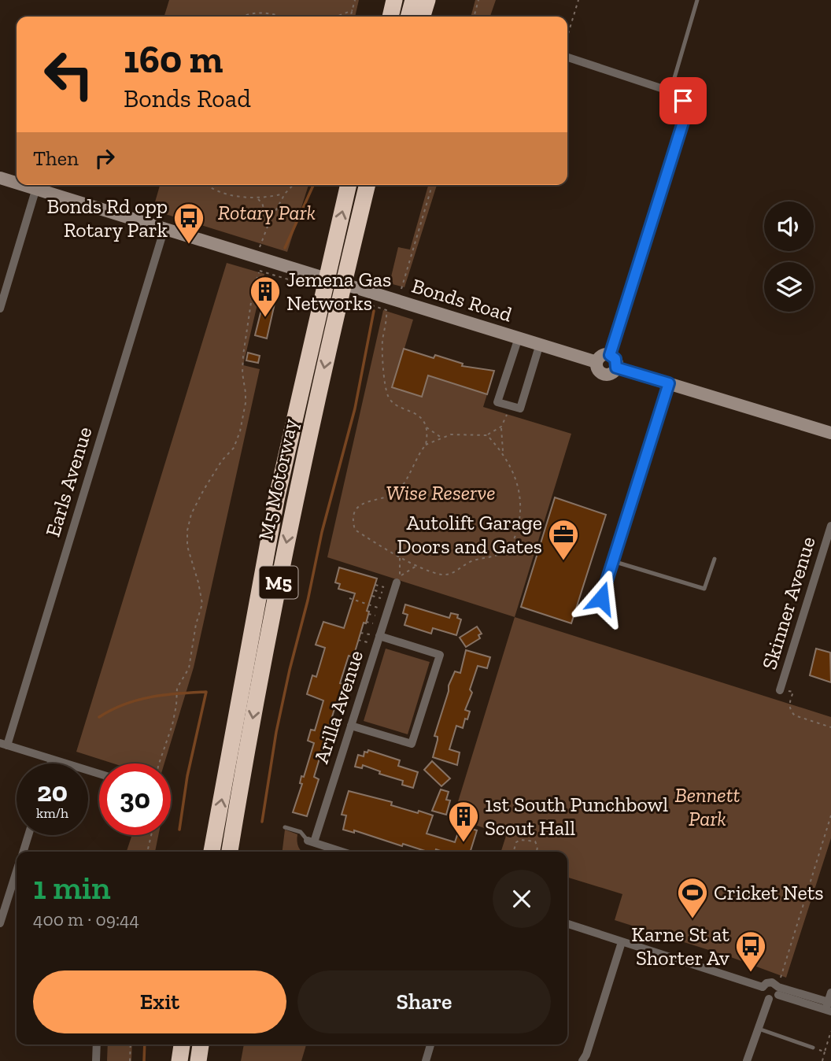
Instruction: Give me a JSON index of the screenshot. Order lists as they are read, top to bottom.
{
  "streets": {
    "highway": ["M5 Motorway", "M5"],
    "main road": ["Bonds Road"],
    "street": ["Earls Avenue", "Skinner Avenue", "Arilla Avenue"]
  },
  "crossings": [
    ["Bonds Road", "Earls Avenue"],
    ["M5 Motorway", "M5"]
  ],
  "parks": ["Rotary Park", "Wise Reserve", "Bennett Park"],
  "places": {
    "bus stop": ["Bonds Rd opp Rotary Park", "Karne St at Shorter Av"],
    "building": ["Jemena Gas Networks", "1st South Punchbowl Scout Hall"],
    "office": ["Autolift Garage Doors and Gates"],
    "sports": ["Cricket Nets"]
  },
  "page": {
    "turn": ["160 m", "Bonds Road"],
    "then": "Then",
    "speed": "20 km/h",
    "limit": "30",
    "heading": ["1 min", "400 m · 09:44"],
    "buttons": ["Exit", "Share"]
  }
}
